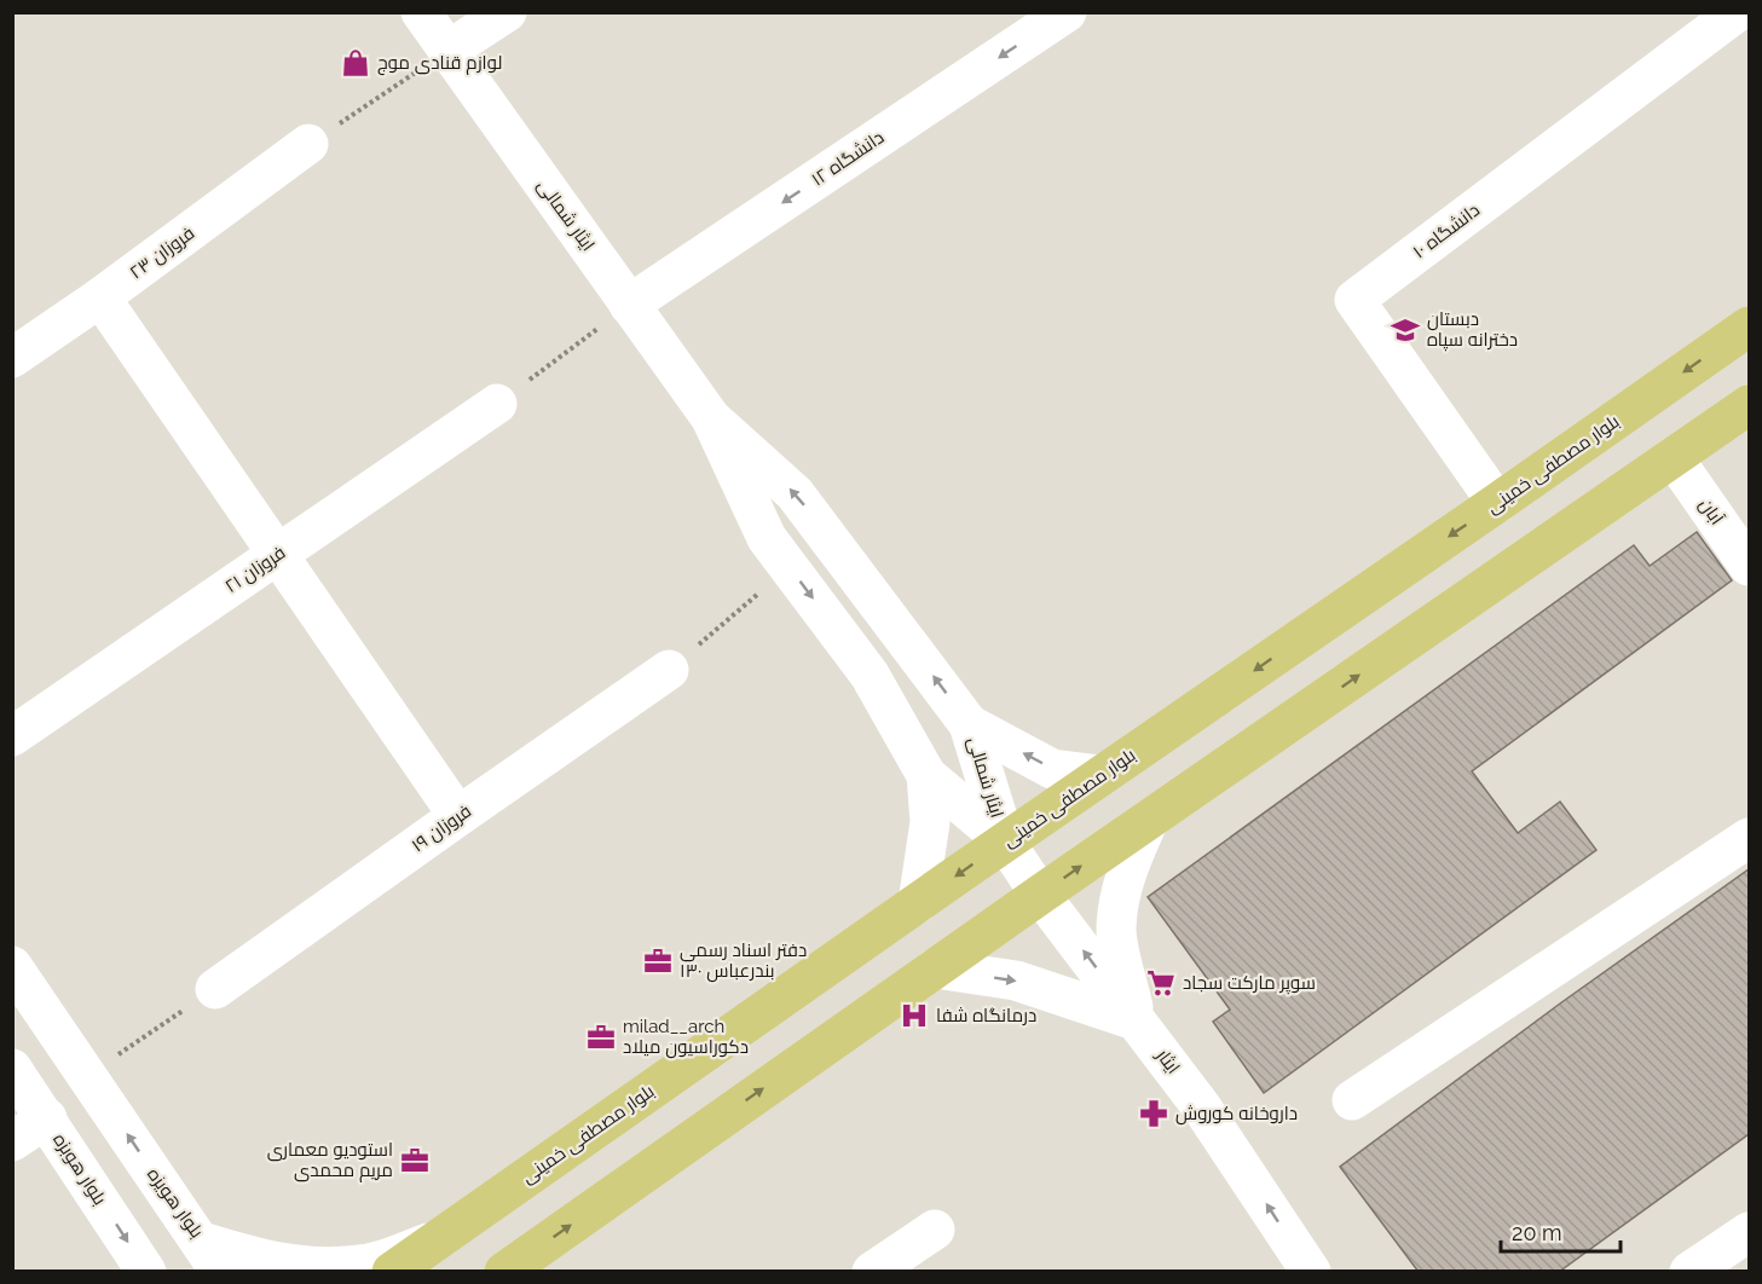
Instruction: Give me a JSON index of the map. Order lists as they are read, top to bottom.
{
  "streets": {
    "main road": ["بلوار مصطفی خمینی"],
    "street": [
      "دانشگاه ۱۲",
      "ایثار شمالی",
      "دانشگاه ۱۰",
      "فروزان ۲۳",
      "آبان",
      "فروزان ۲۱",
      "فروزان ۱۹",
      "ایثار",
      "بلوار هوبزه",
      "بلوار هویزه"
    ]
  },
  "crossings": [
    ["دانشگاه ۱۲", "ایثار شمالی"],
    ["ایثار شمالی", "بلوار مصطفی خمینی"],
    ["ایثار شمالی", "ایثار"],
    ["دانشگاه ۱۰", "بلوار مصطفی خمینی"],
    ["بلوار مصطفی خمینی", "ایثار"],
    ["بلوار مصطفی خمینی", "بلوار هویزه"]
  ],
  "one_way": [
    "دانشگاه ۱۲",
    "ایثار",
    "بلوار هوبزه",
    "بلوار هویزه"
  ],
  "places": {
    "shop": ["لوازم قنادی موج"],
    "school or university": ["دبستان دخترانه سپاه"],
    "office": ["دفتر اسناد رسمی ۱۳۰ بندرعباس", "milad__arch دکوراسیون میلاد", "استودیو معماری مریم محمدی"],
    "supermarket": ["سوپر مارکت سجاد"],
    "hospital": ["درمانگاه شفا"],
    "pharmacy": ["داروخانه کوروش"]
  },
  "scale_bar": "20 m"
}
